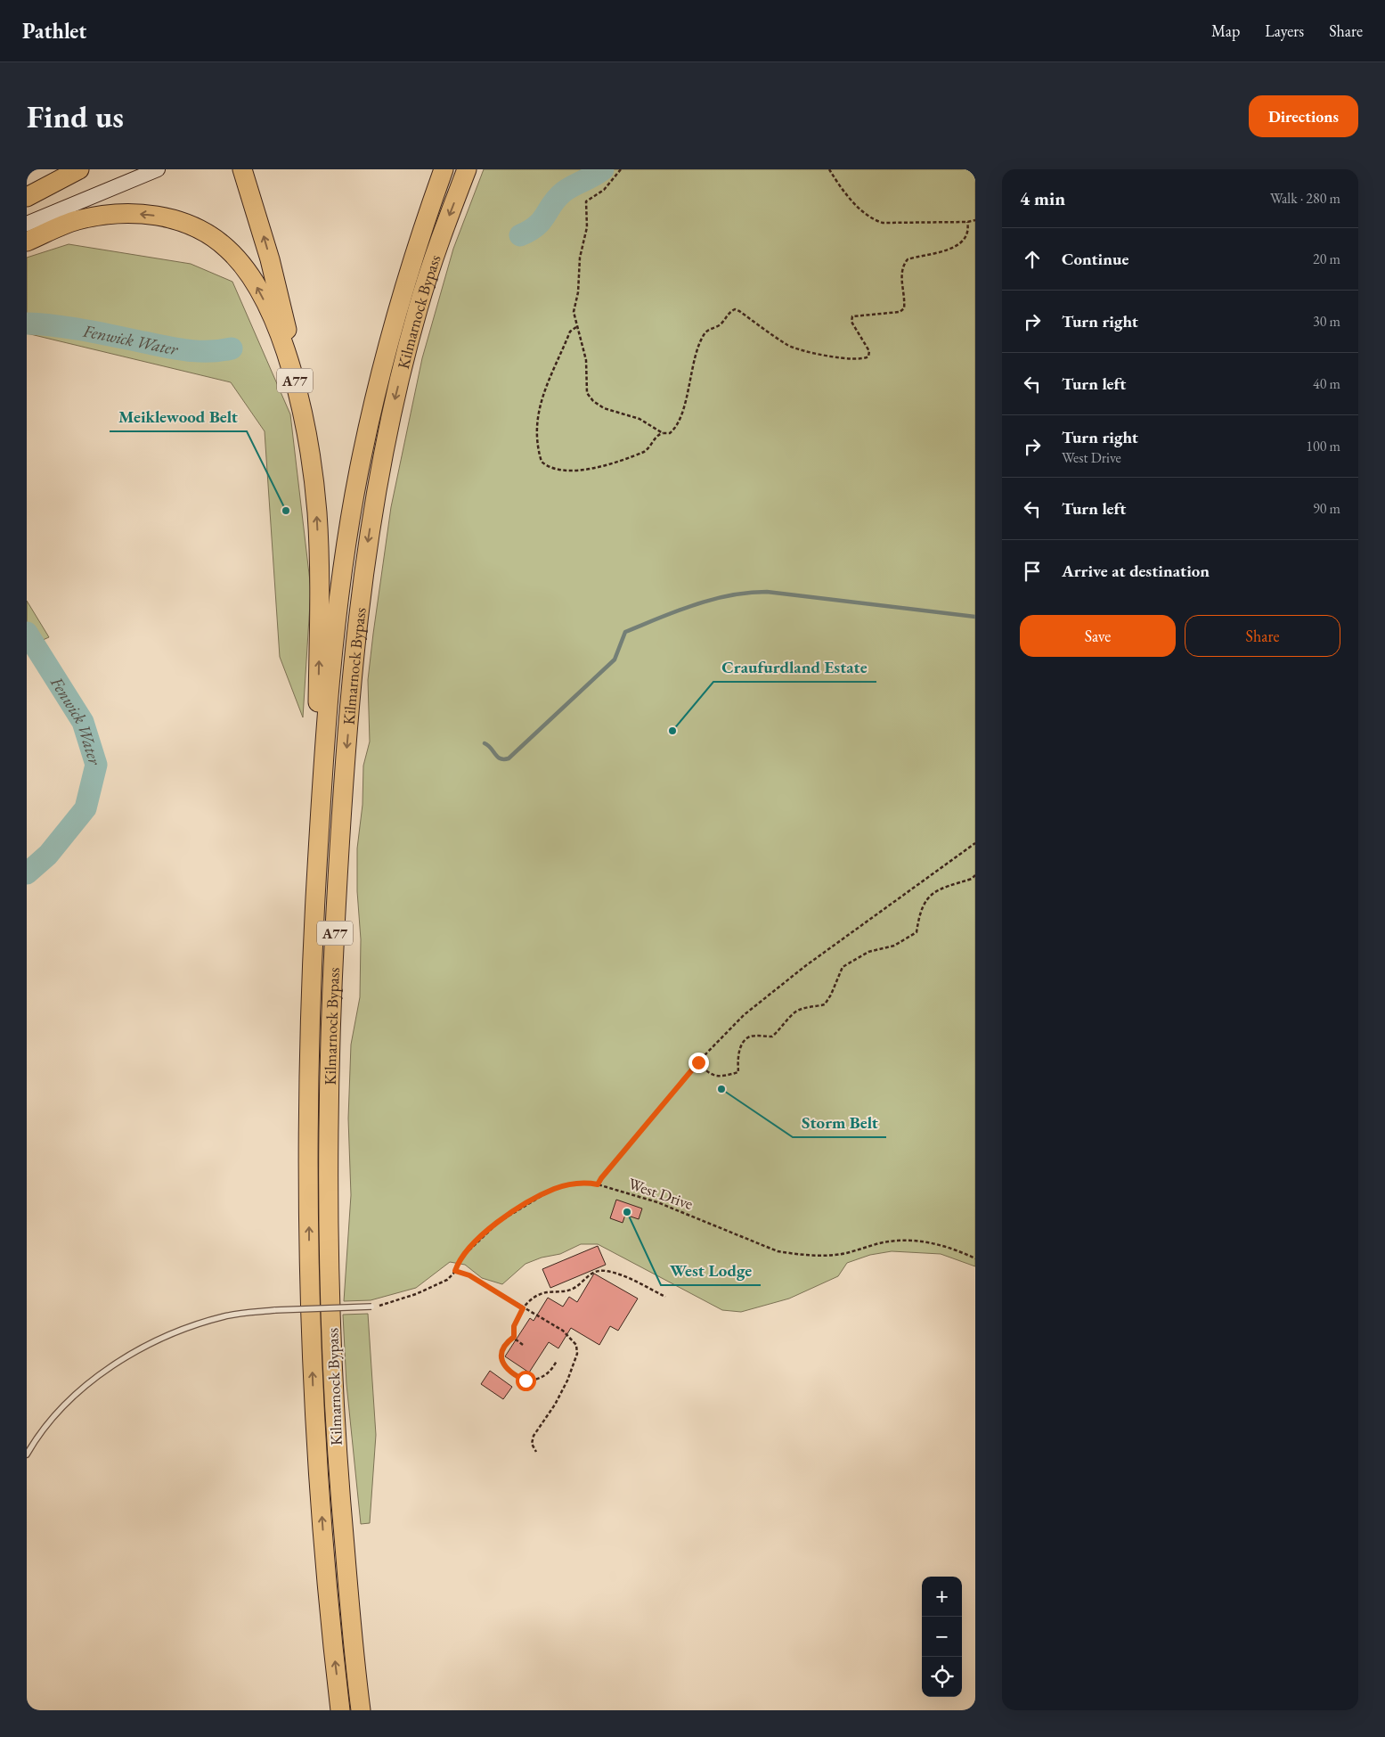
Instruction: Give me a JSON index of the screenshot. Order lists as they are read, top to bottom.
{
  "streets": {
    "highway": ["Kilmarnock Bypass", "A77"],
    "path": ["West Drive"]
  },
  "crossings": [
    ["Kilmarnock Bypass", "A77"]
  ],
  "water": ["Fenwick Water"],
  "places": [
    "Meiklewood Belt",
    "Craufurdland Estate",
    "Storm Belt",
    "West Lodge"
  ],
  "page": {
    "header": "Pathlet",
    "nav": ["Map", "Layers", "Share"],
    "buttons": [
      "Directions",
      ["Save", "Share"]
    ],
    "title": "Find us",
    "heading": ["4 min", "Walk · 280 m"],
    "list": [
      ["Continue", "20 m"],
      ["Turn right", "30 m"],
      ["Turn left", "40 m"],
      ["Turn right", "West Drive", "100 m"],
      ["Turn left", "90 m"],
      "Arrive at destination"
    ],
    "map_buttons": ["+", "−"]
  }
}
